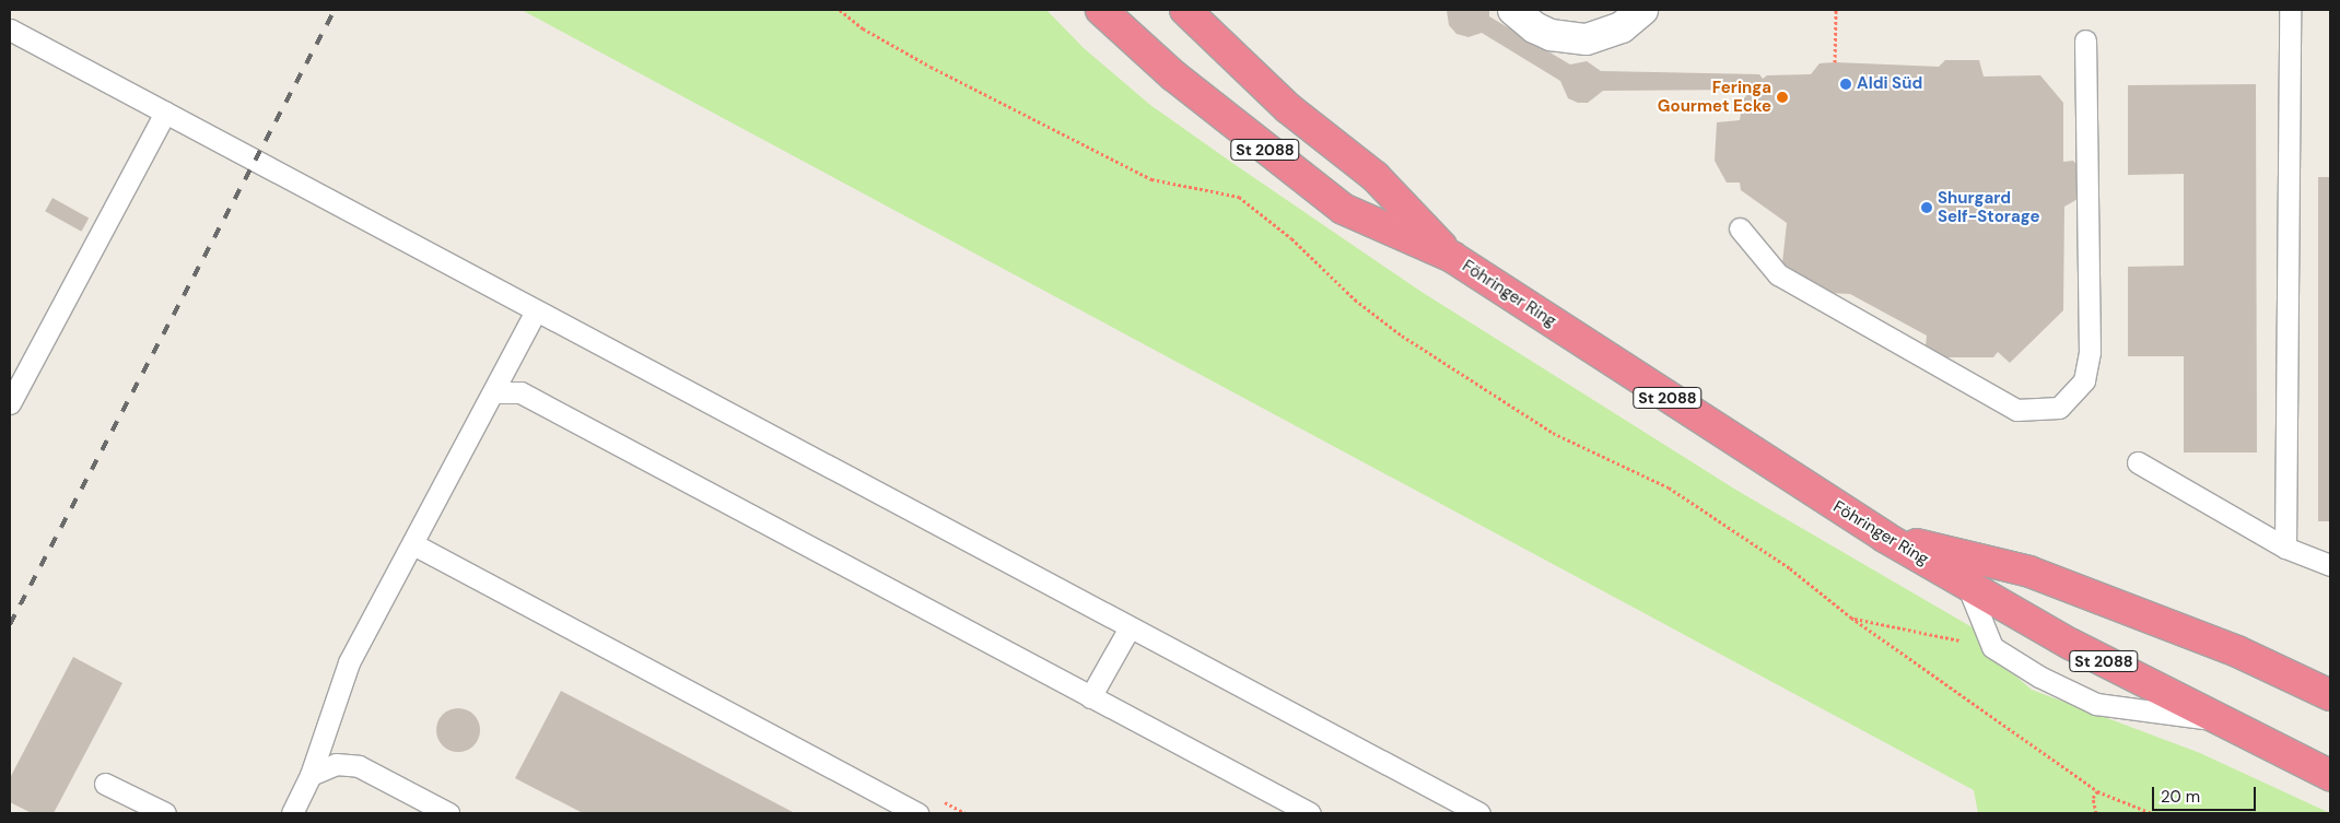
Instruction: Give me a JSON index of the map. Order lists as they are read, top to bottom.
{
  "streets": {
    "highway": ["St 2088", "Föhringer Ring"]
  },
  "places": ["Aldi Süd", "Feringa Gourmet Ecke", "Shurgard Self-Storage"],
  "scale_bar": "20 m"
}
